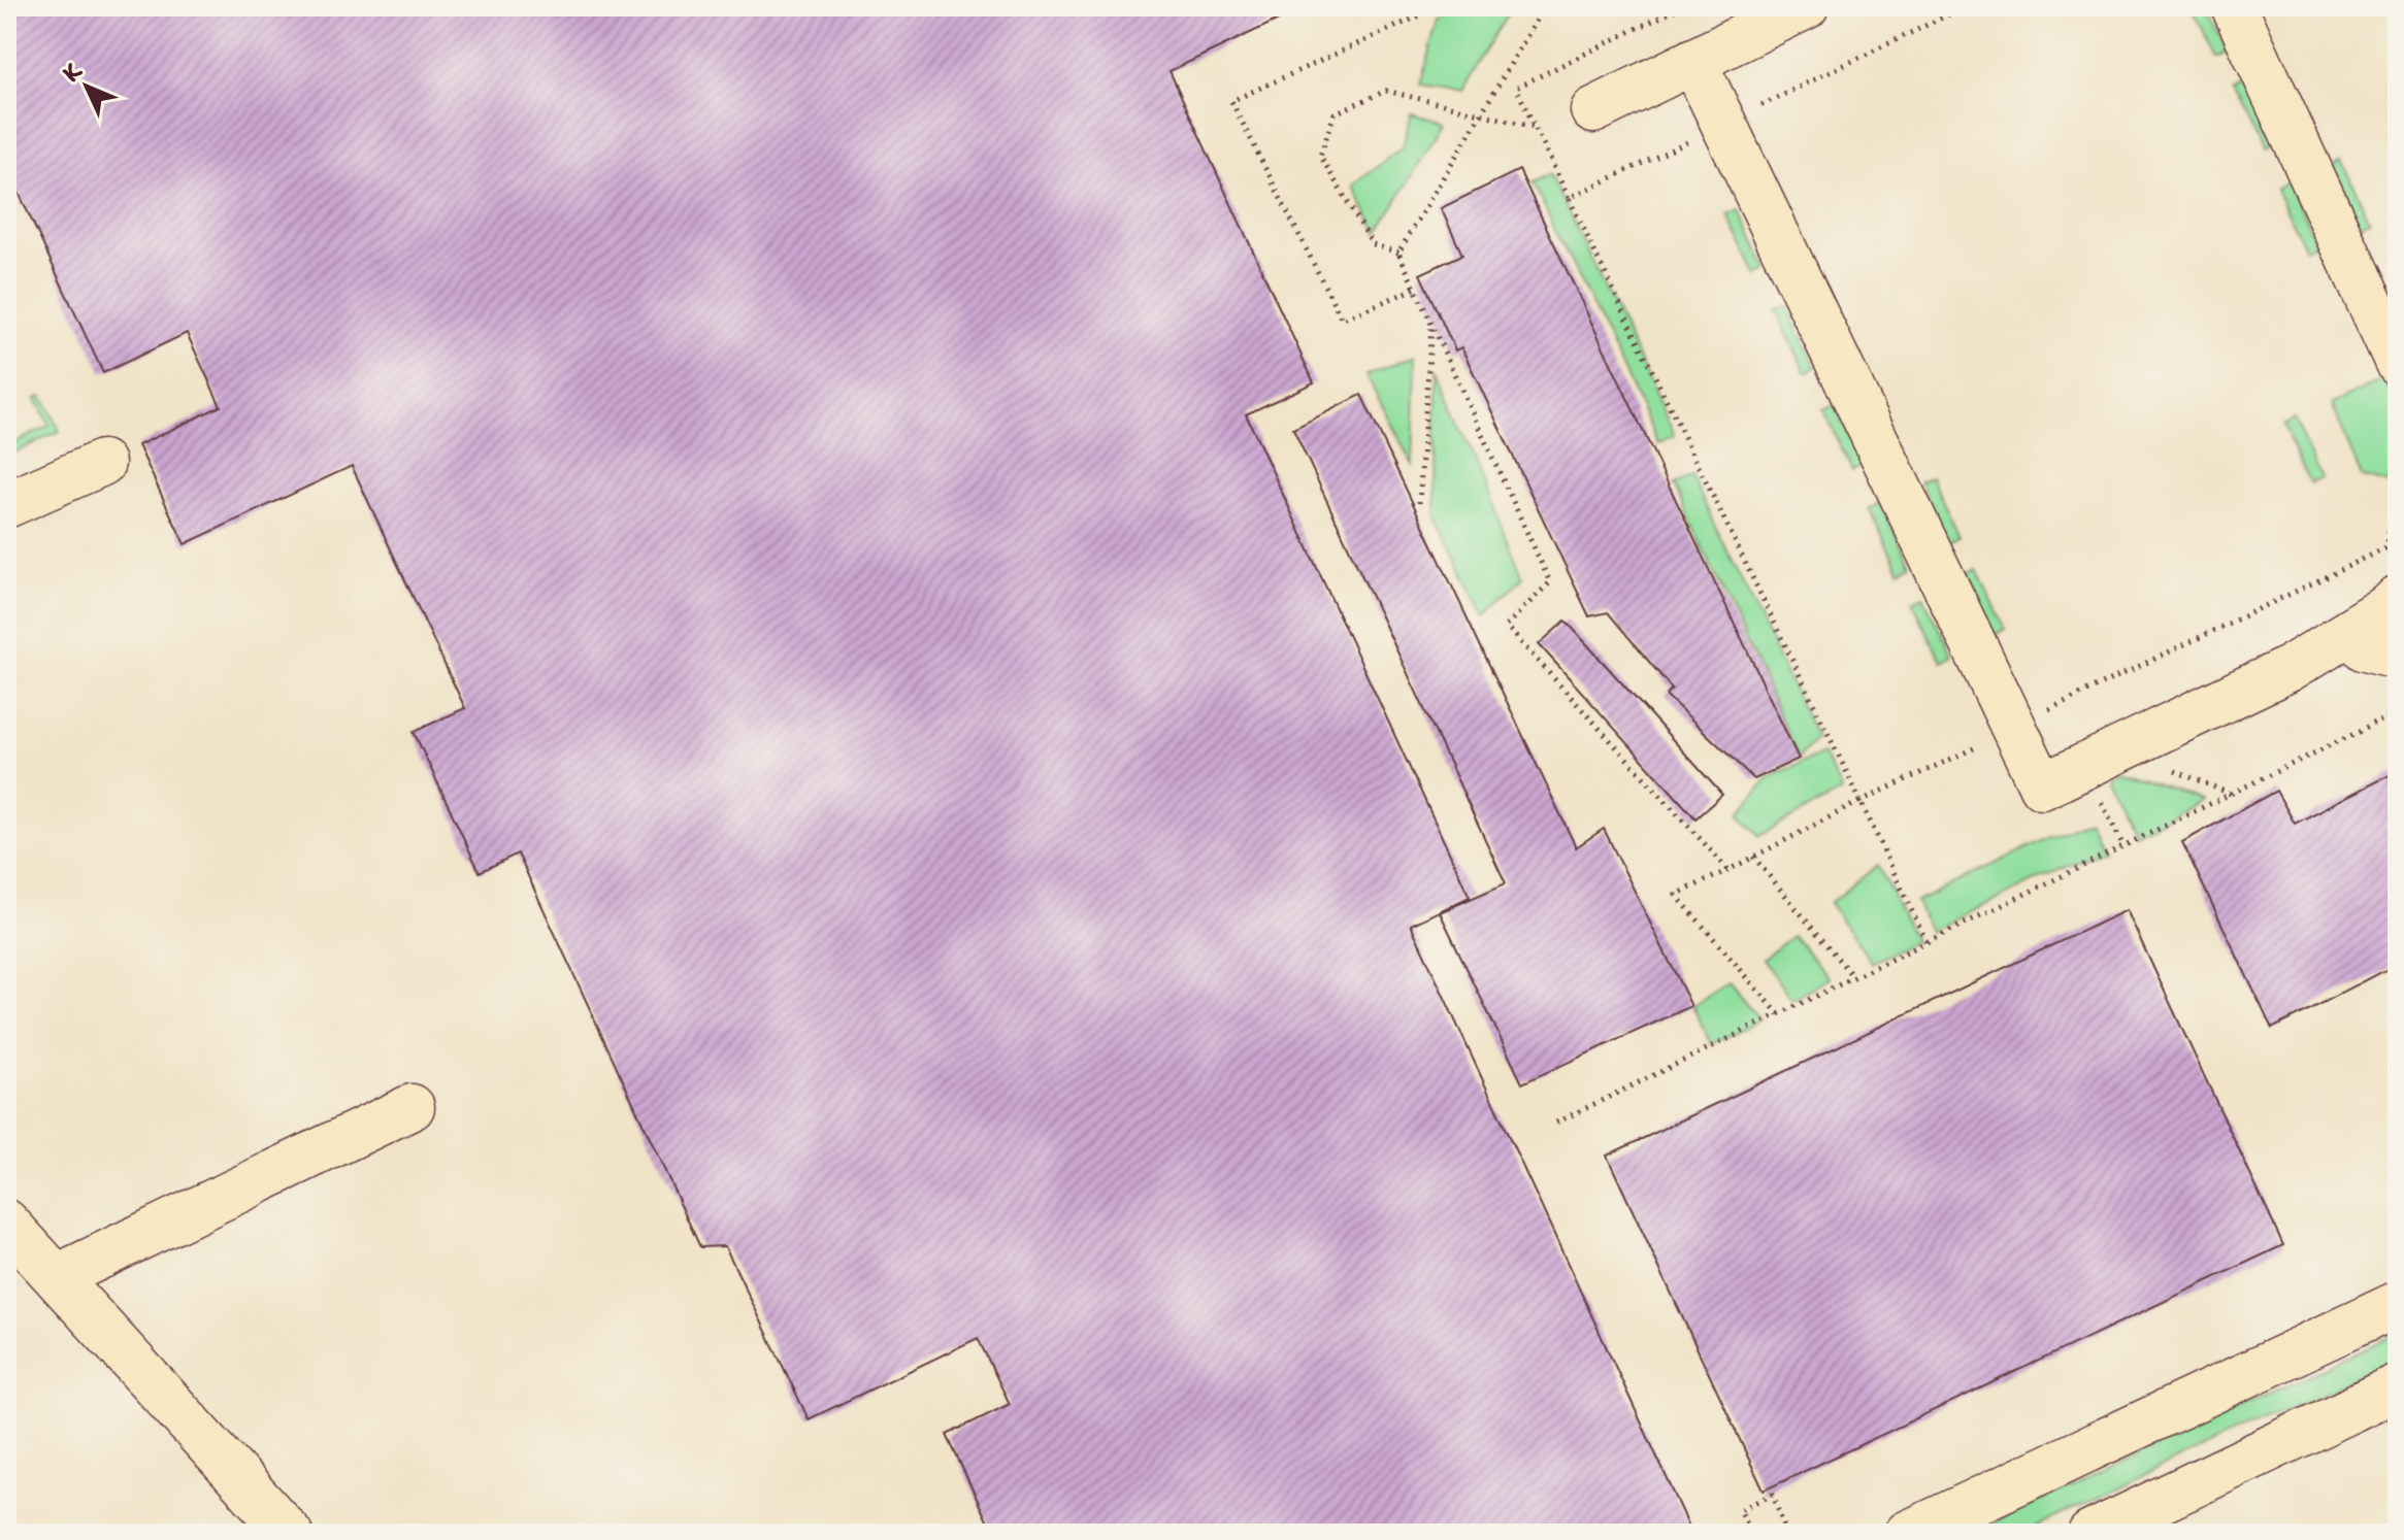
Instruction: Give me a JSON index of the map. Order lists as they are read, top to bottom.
{
  "north": "top left"
}
